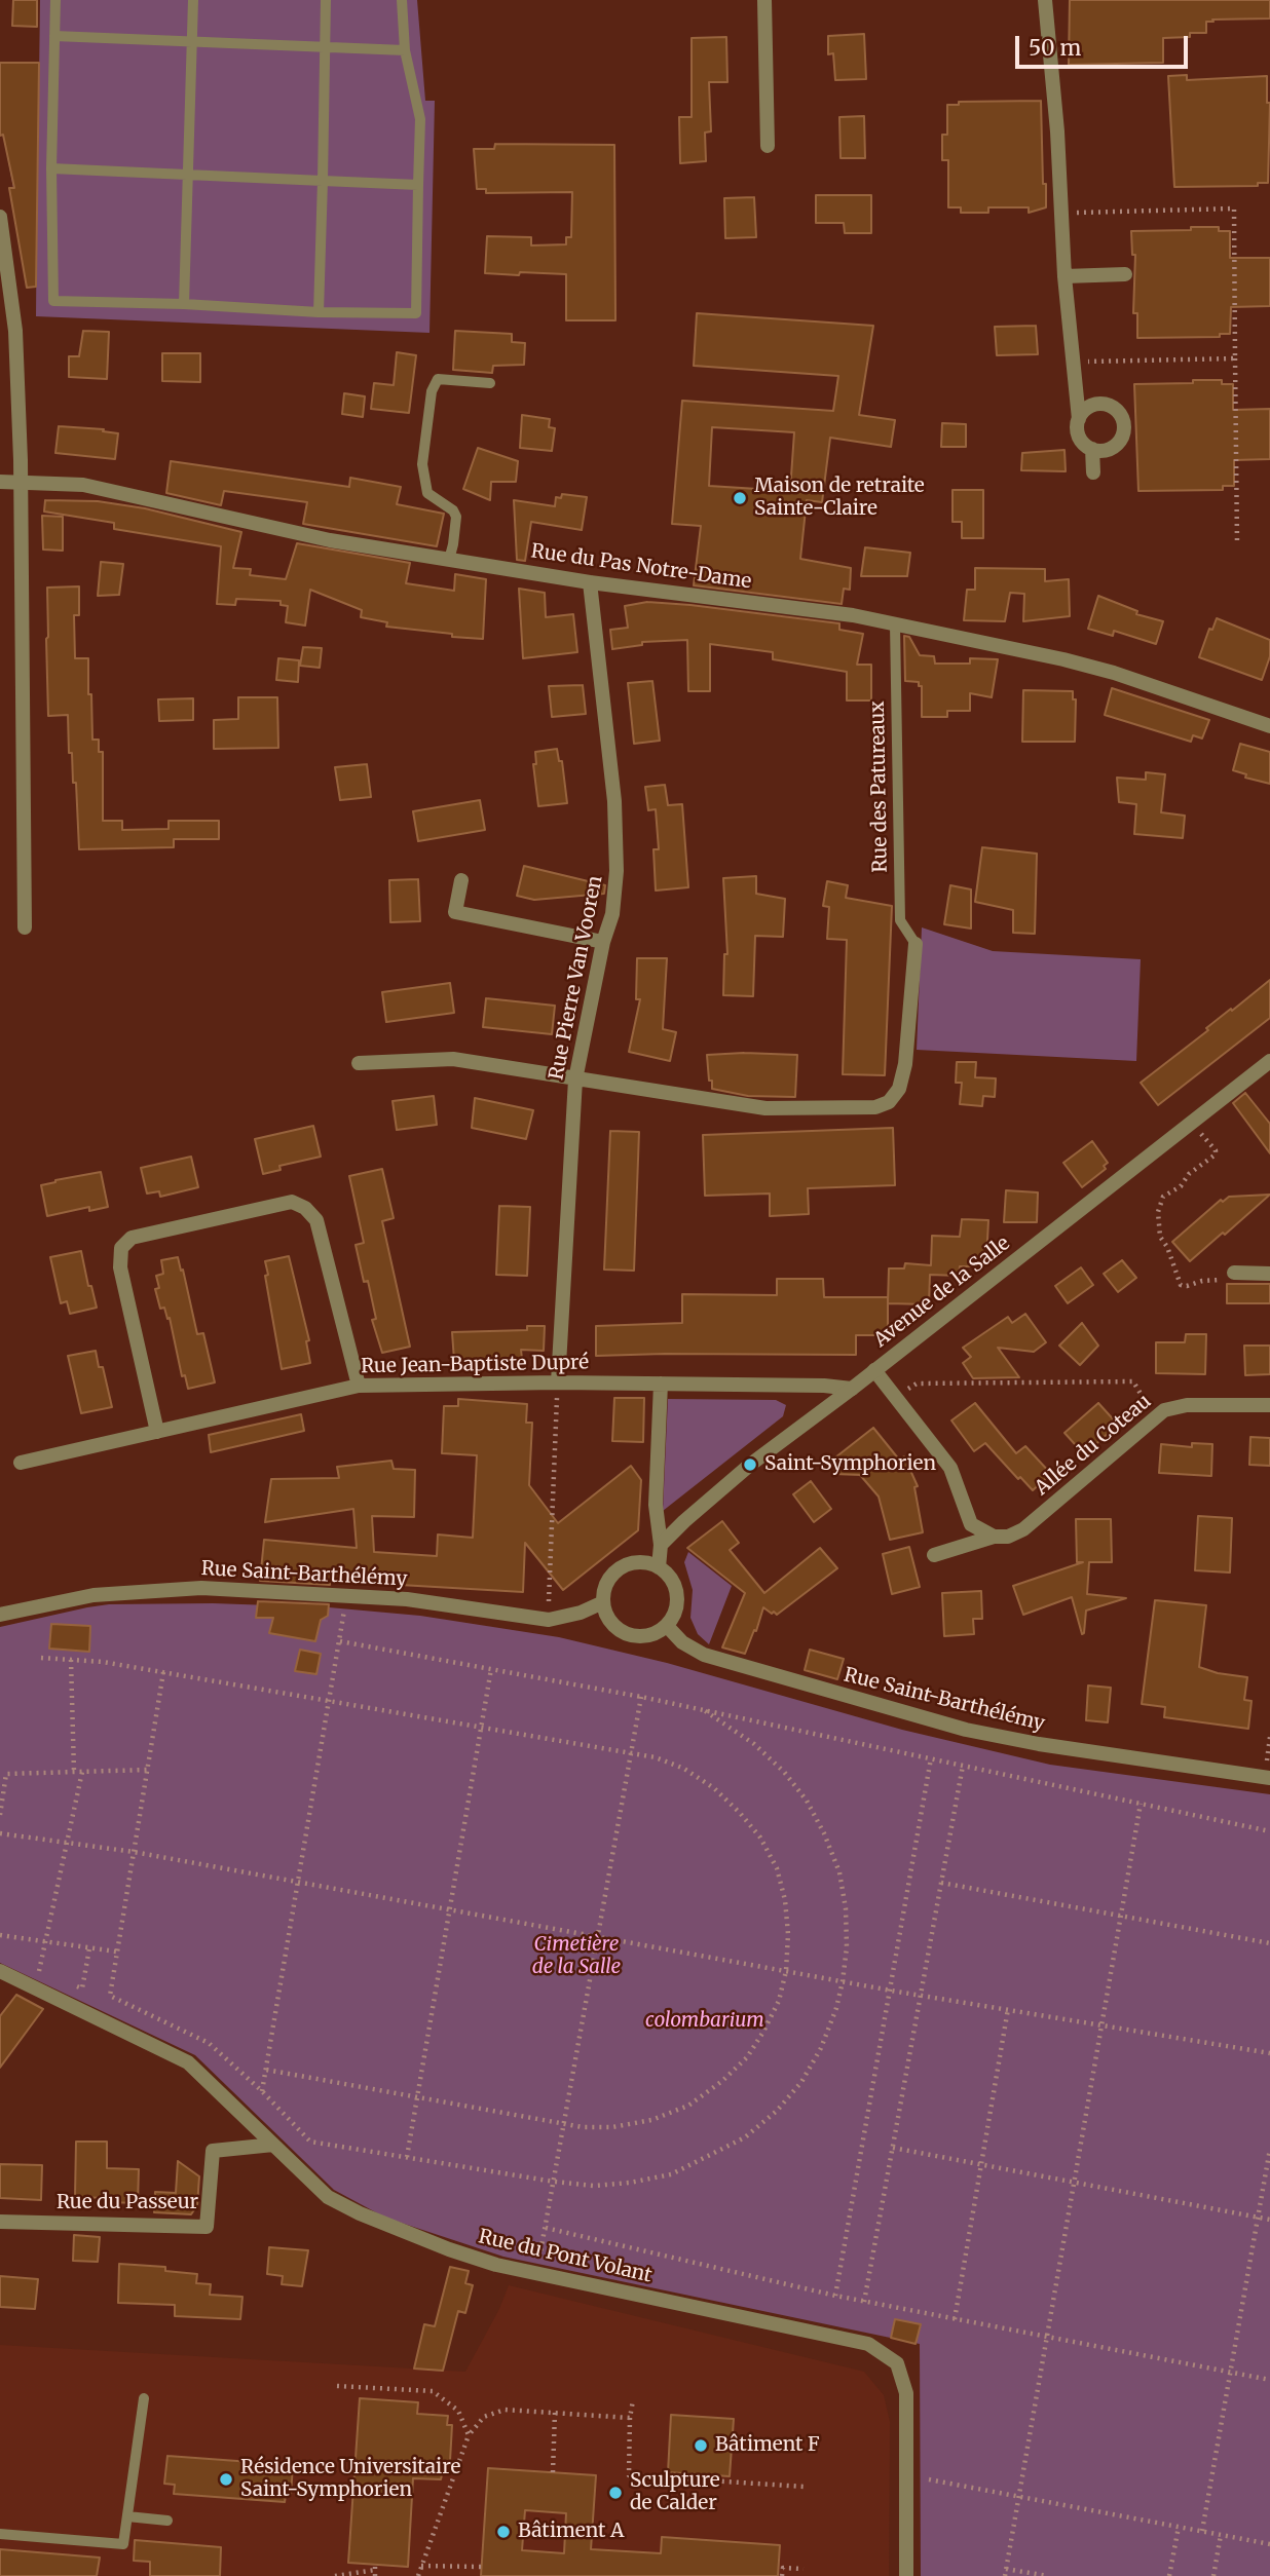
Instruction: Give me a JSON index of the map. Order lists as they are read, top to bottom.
{
  "streets": {
    "street": [
      "Rue du Pas Notre-Dame",
      "Rue Pierre Van Vooren",
      "Avenue de la Salle",
      "Rue Jean-Baptiste Dupré",
      "Allée du Coteau",
      "Rue Saint-Barthélémy",
      "Rue du Passeur",
      "Rue du Pont Volant"
    ],
    "lane": ["Rue des Patureaux"]
  },
  "crossings": [
    ["Rue du Pas Notre-Dame", "Rue des Patureaux"],
    ["Rue du Pas Notre-Dame", "Rue Pierre Van Vooren"],
    ["Rue Pierre Van Vooren", "Rue Jean-Baptiste Dupré"],
    ["Avenue de la Salle", "Rue Jean-Baptiste Dupré"],
    ["Rue du Passeur", "Rue du Pont Volant"]
  ],
  "parks": ["Cimetière de la Salle", "colombarium"],
  "places": [
    "Maison de retraite Sainte-Claire",
    "Saint-Symphorien",
    "Bâtiment F",
    "Résidence Universitaire Saint-Symphorien",
    "Sculpture de Calder",
    "Bâtiment A"
  ],
  "scale_bar": "50 m"
}
